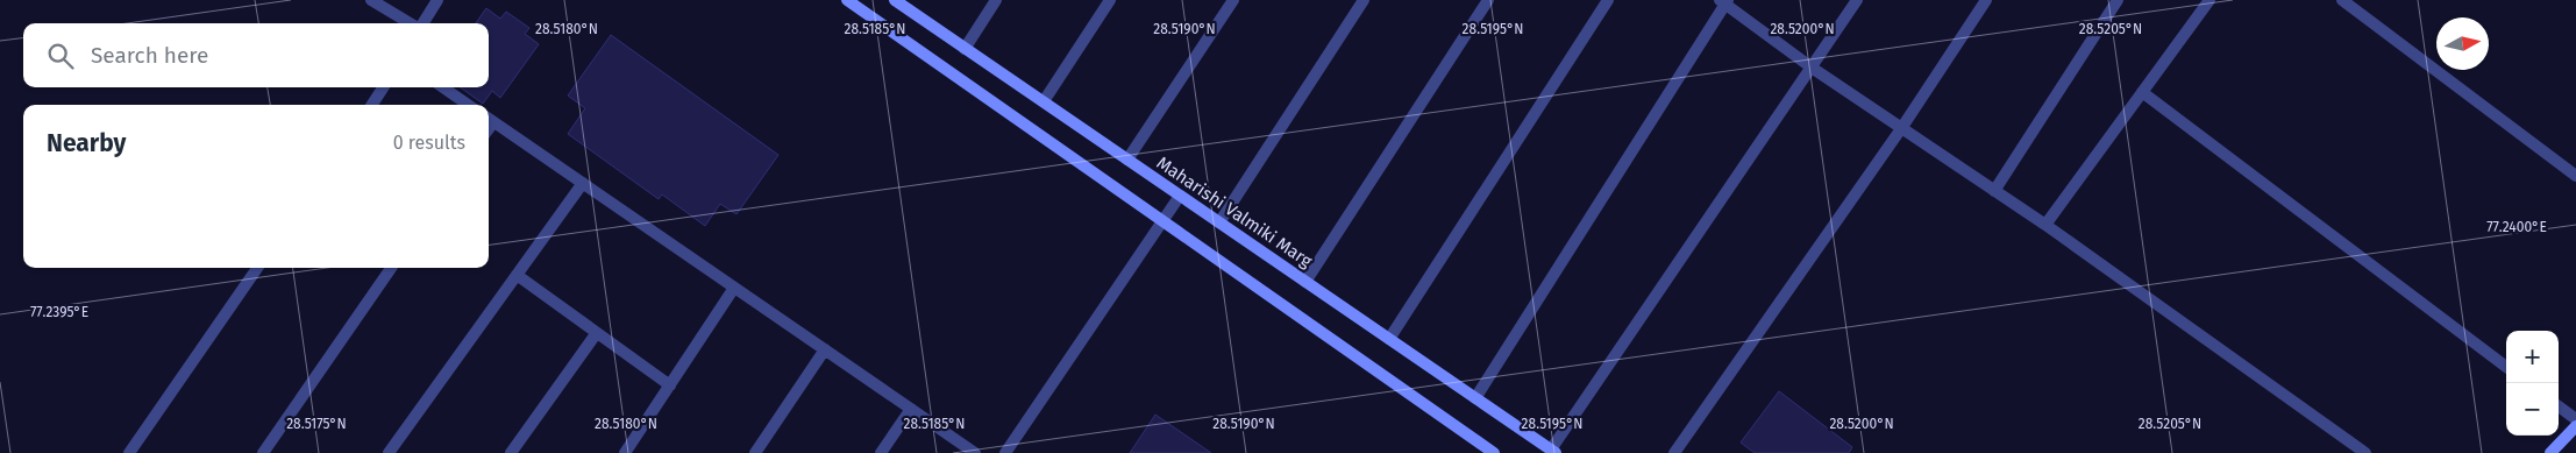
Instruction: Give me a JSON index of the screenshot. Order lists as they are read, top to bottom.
{
  "streets": {
    "street": ["Maharishi Valmiki Marg"]
  },
  "north": "right",
  "page": {
    "search": "Search here",
    "heading": ["Nearby", "0 results"],
    "map_buttons": ["+", "−"]
  },
  "coordinates": [
    "28.5180°N",
    "28.5185°N",
    "28.5190°N",
    "28.5195°N",
    "28.5200°N",
    "28.5205°N",
    "77.2400°E",
    "77.2395°E",
    "28.5175°N"
  ]
}
